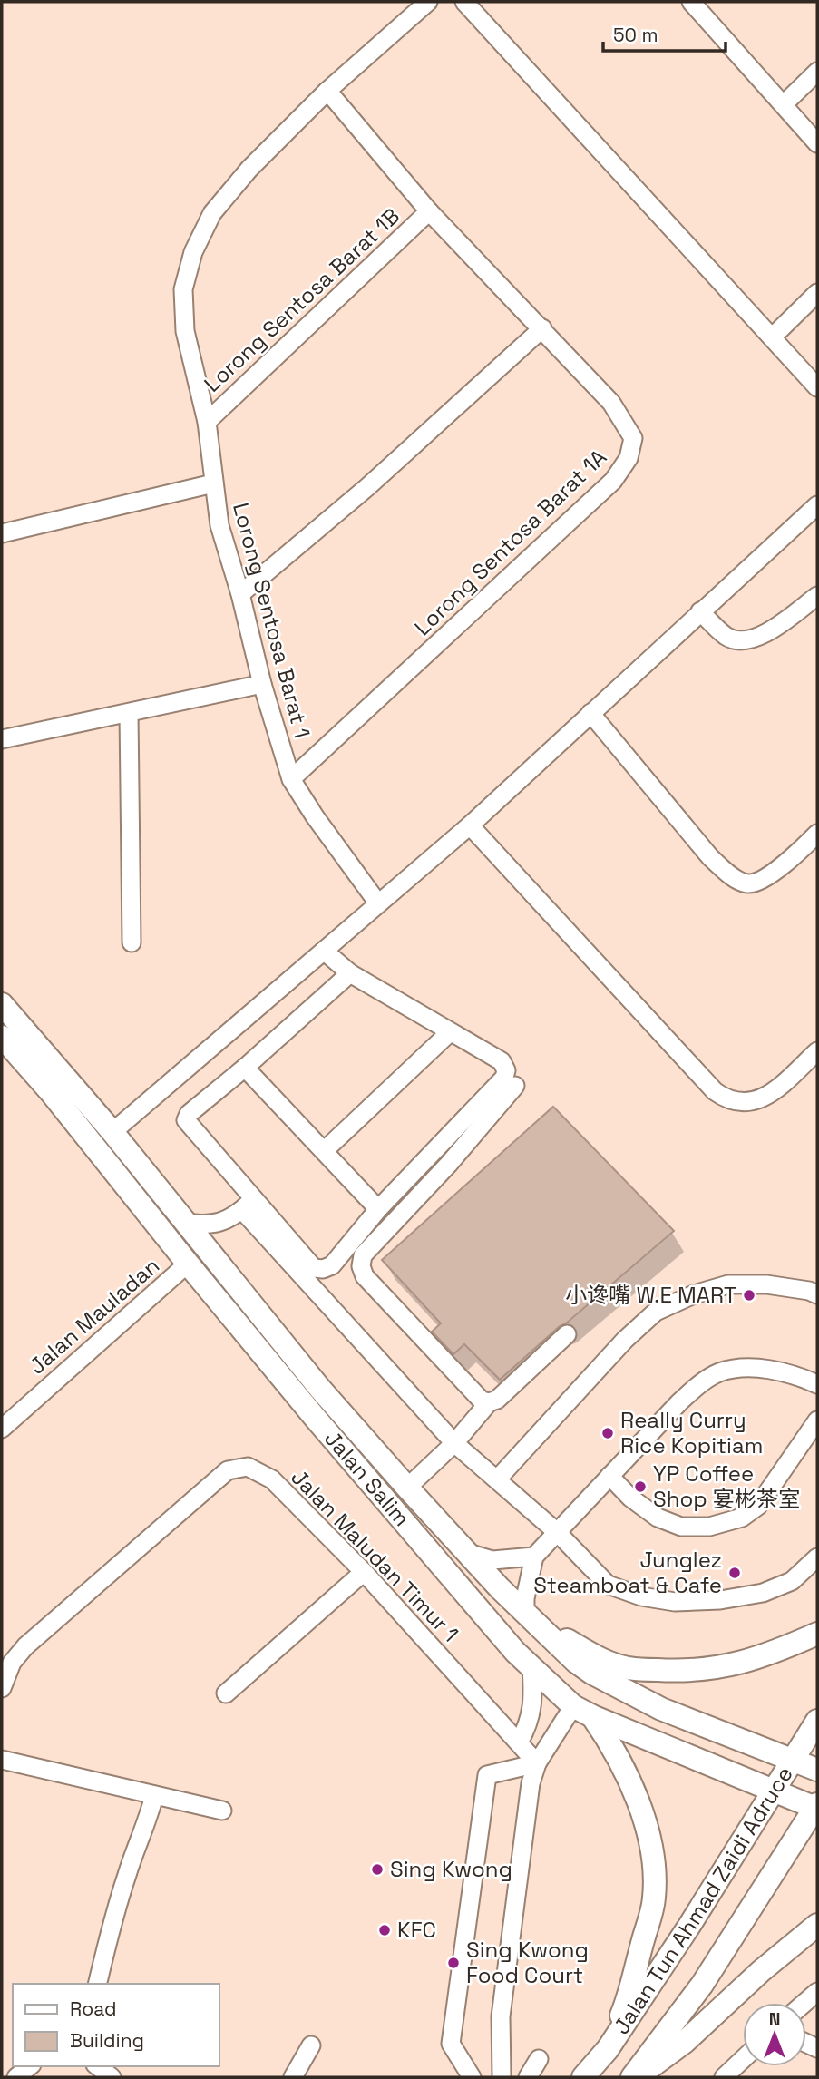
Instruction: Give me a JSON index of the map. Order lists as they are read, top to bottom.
{
  "streets": {
    "main road": ["Jalan Salim", "Jalan Tun Ahmad Zaidi Adruce"],
    "street": [
      "Lorong Sentosa Barat 1B",
      "Lorong Sentosa Barat 1A",
      "Lorong Sentosa Barat 1",
      "Jalan Mauladan",
      "Jalan Maludan Timur 1"
    ]
  },
  "crossings": [
    ["Lorong Sentosa Barat 1B", "Lorong Sentosa Barat 1A"],
    ["Lorong Sentosa Barat 1B", "Lorong Sentosa Barat 1"],
    ["Lorong Sentosa Barat 1A", "Lorong Sentosa Barat 1"],
    ["Jalan Mauladan", "Jalan Salim"],
    ["Jalan Salim", "Jalan Tun Ahmad Zaidi Adruce"]
  ],
  "places": [
    "小谗嘴 W.E MART",
    "Really Curry Rice Kopitiam",
    "YP Coffee Shop 宴彬茶室",
    "Junglez Steamboat & Cafe",
    "Sing Kwong",
    "KFC",
    "Sing Kwong Food Court"
  ],
  "legend": ["Road", "Building"],
  "scale_bar": "50 m",
  "north": "top"
}
